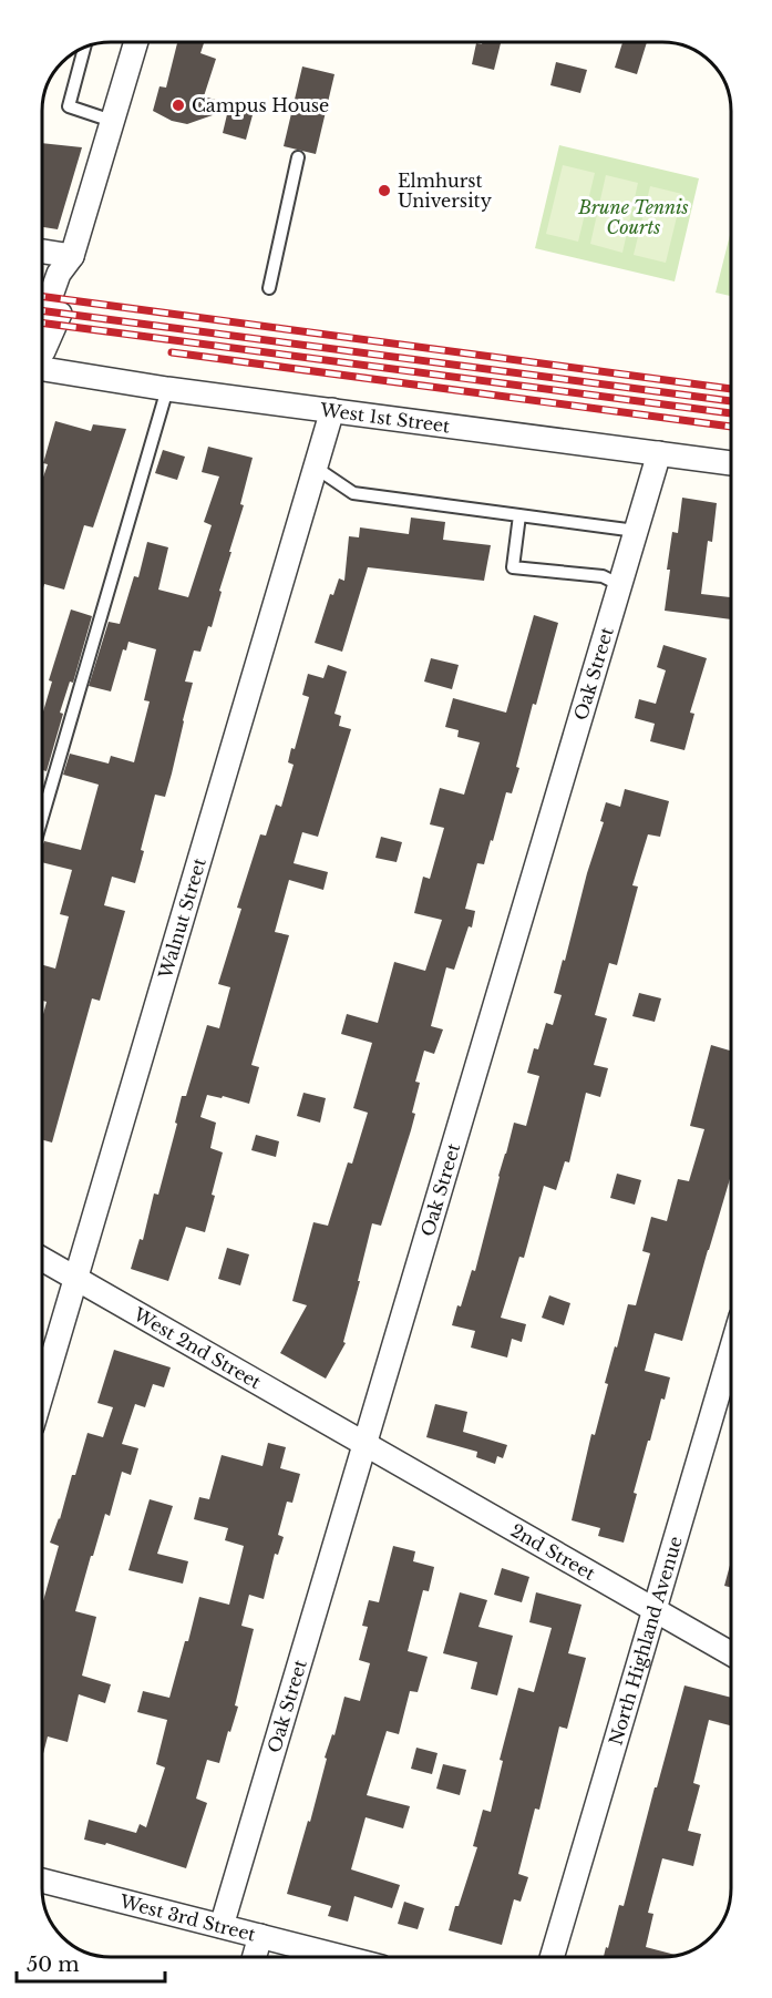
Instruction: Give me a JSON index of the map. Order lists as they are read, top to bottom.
{
  "streets": {
    "street": [
      "West 1st Street",
      "Oak Street",
      "Walnut Street",
      "West 2nd Street",
      "2nd Street",
      "North Highland Avenue",
      "West 3rd Street"
    ]
  },
  "crossings": [
    ["West 1st Street", "Oak Street"],
    ["West 1st Street", "Walnut Street"],
    ["Oak Street", "West 2nd Street"],
    ["Oak Street", "2nd Street"],
    ["Oak Street", "West 3rd Street"],
    ["Walnut Street", "West 2nd Street"],
    ["West 2nd Street", "2nd Street"],
    ["2nd Street", "North Highland Avenue"]
  ],
  "parks": ["Brune Tennis Courts"],
  "places": ["Campus House", "Elmhurst University"],
  "scale_bar": "50 m"
}
